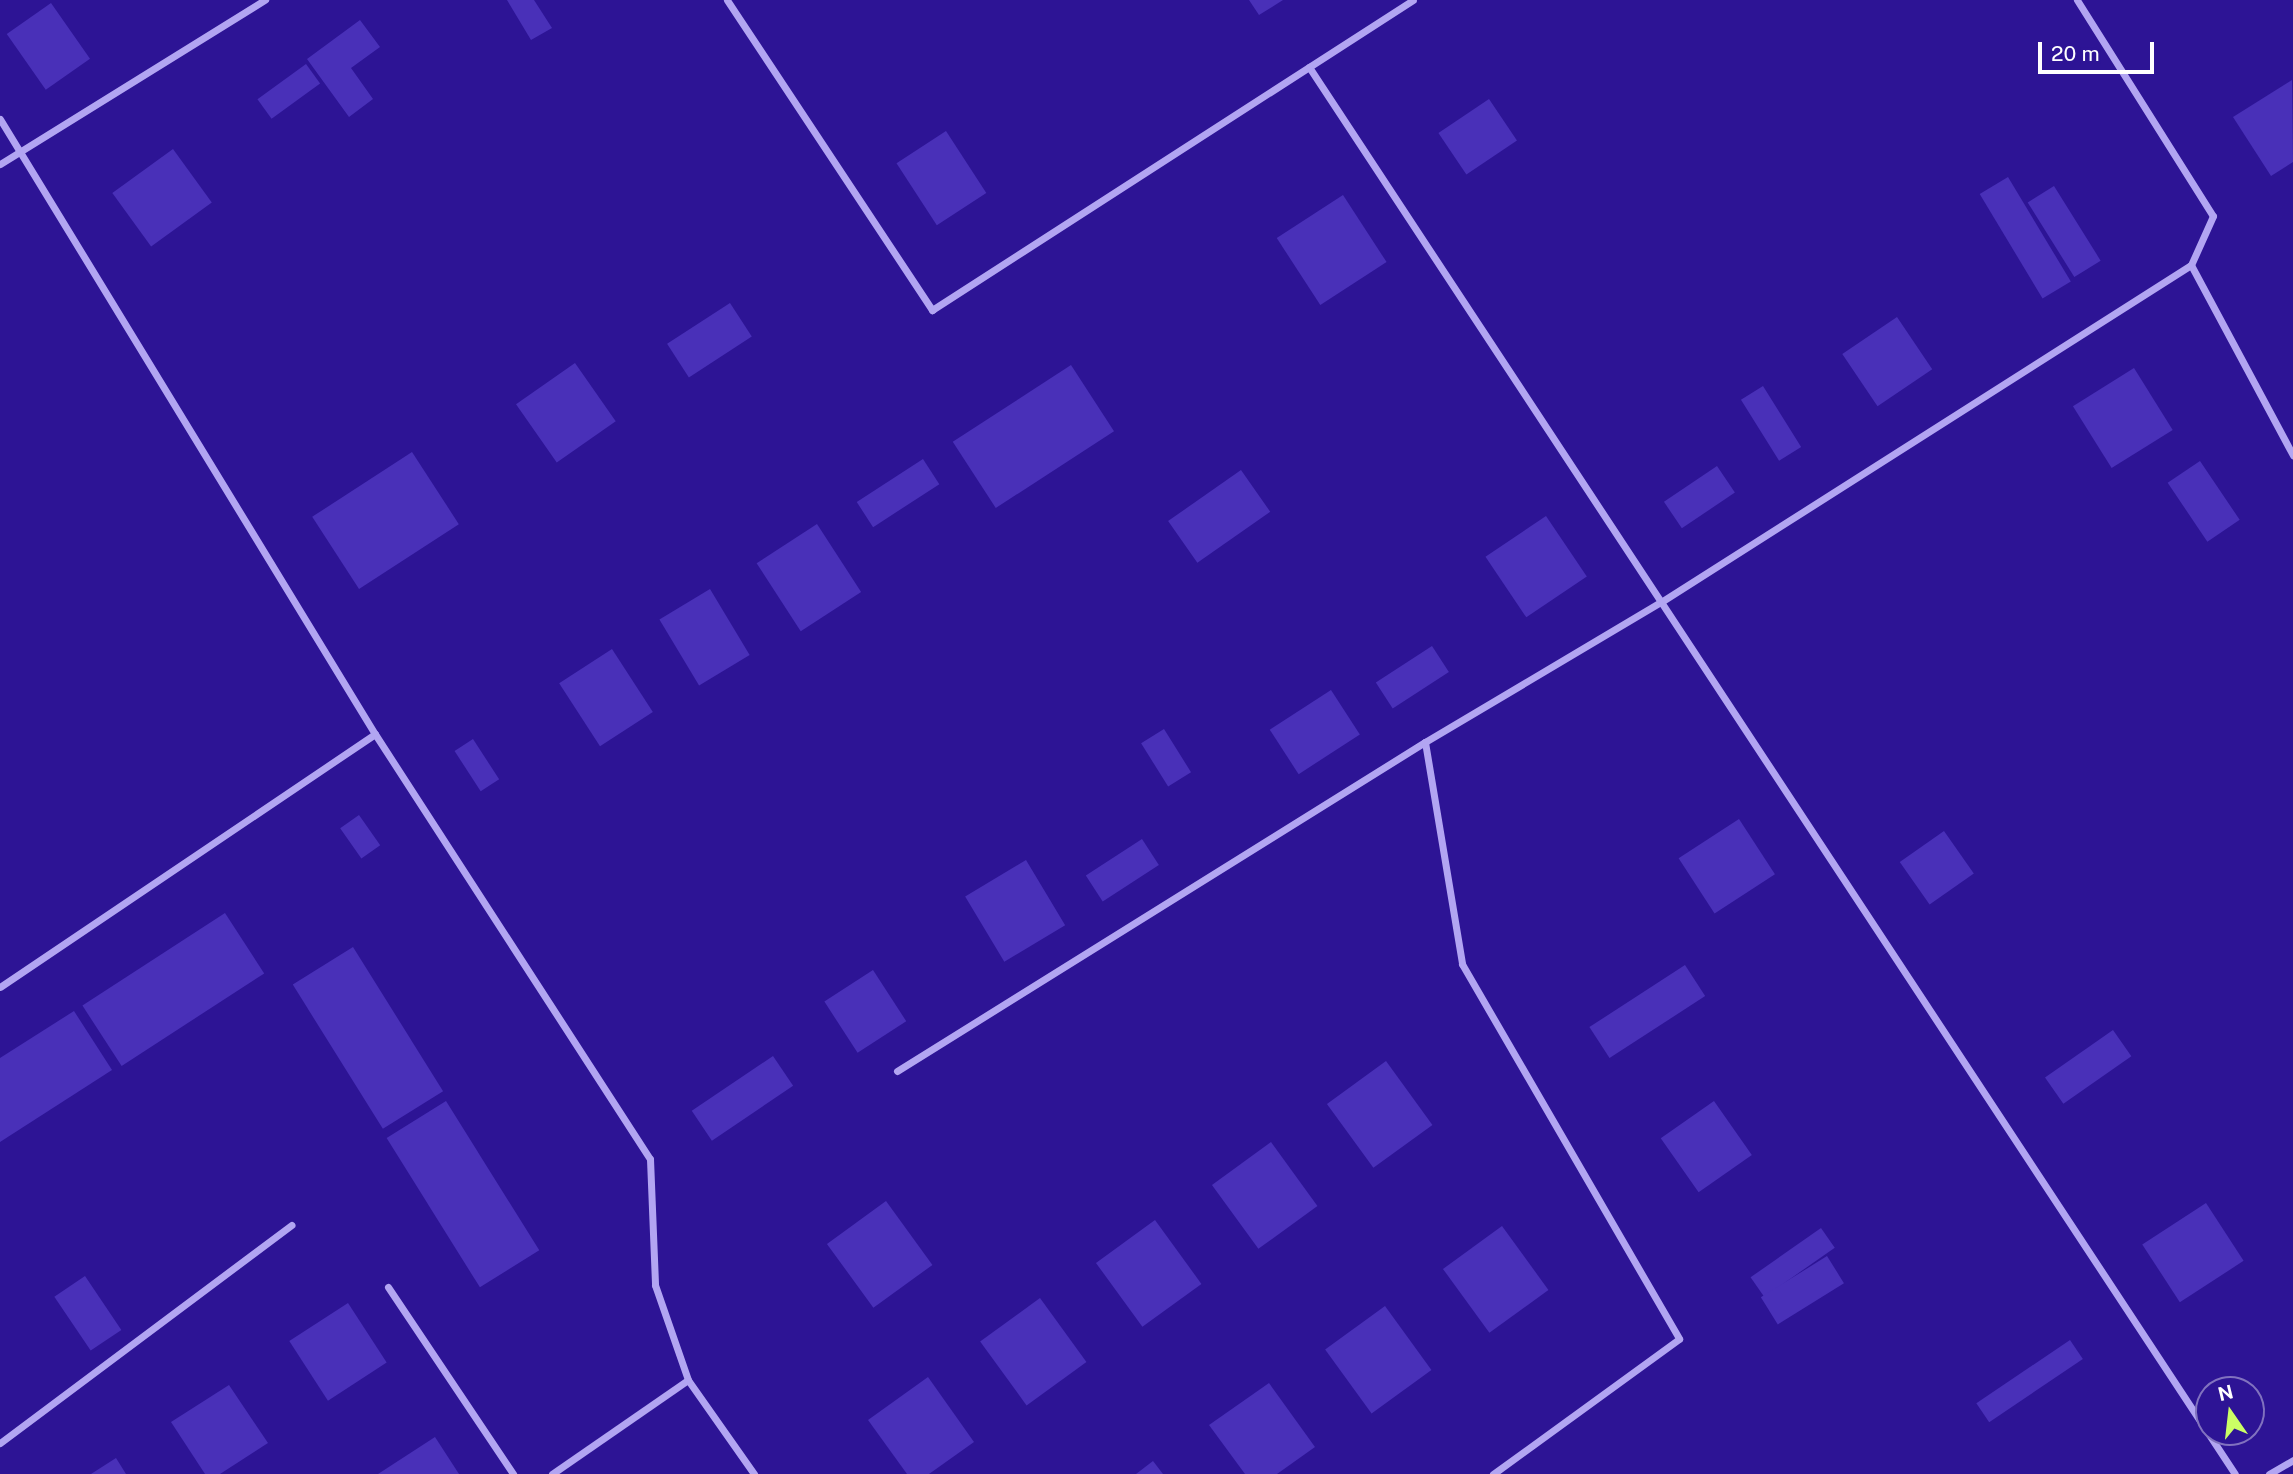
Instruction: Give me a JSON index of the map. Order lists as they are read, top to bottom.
{
  "scale_bar": "20 m",
  "north": "top"
}
